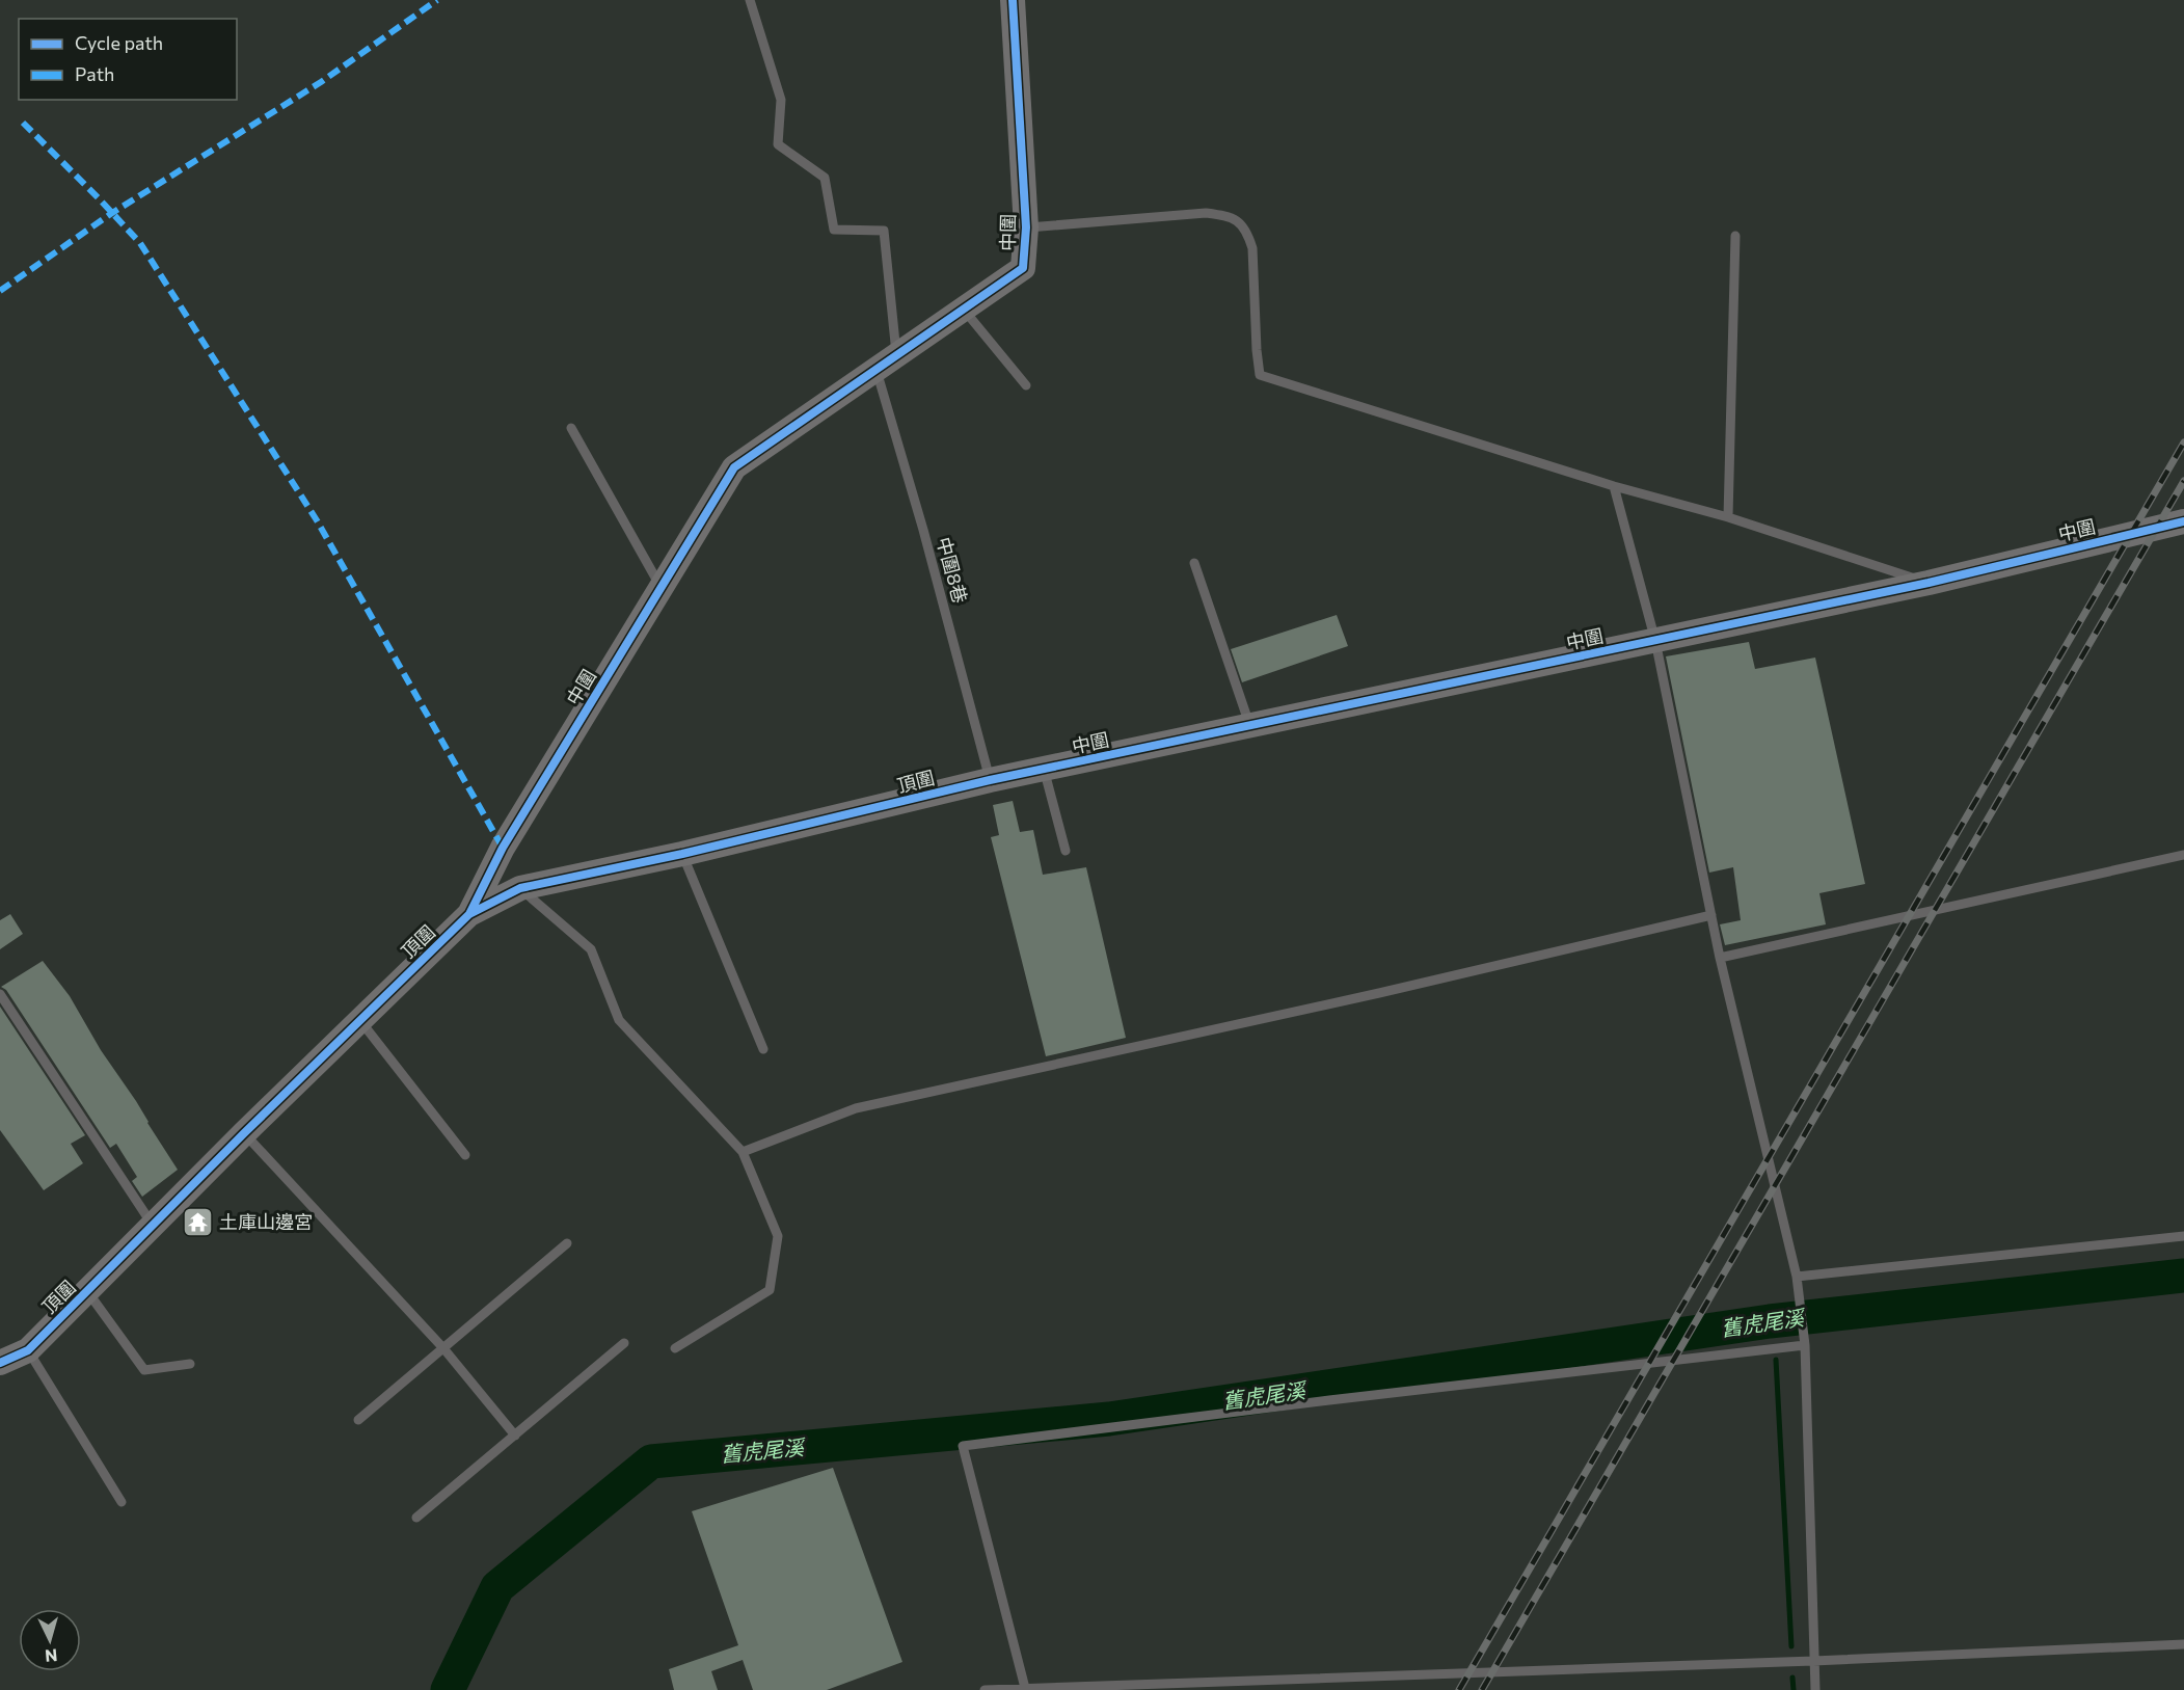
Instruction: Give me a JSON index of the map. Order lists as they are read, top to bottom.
{
  "streets": {
    "street": ["中圍", "頂圍"],
    "lane": ["中圍8巷"]
  },
  "crossings": [
    ["中圍", "中圍8巷"],
    ["中圍", "頂圍"],
    ["中圍8巷", "頂圍"]
  ],
  "water": ["舊虎尾溪"],
  "places": {
    "temple": ["土庫山邊宮"]
  },
  "legend": ["Cycle path", "Path"],
  "north": "bottom"
}
